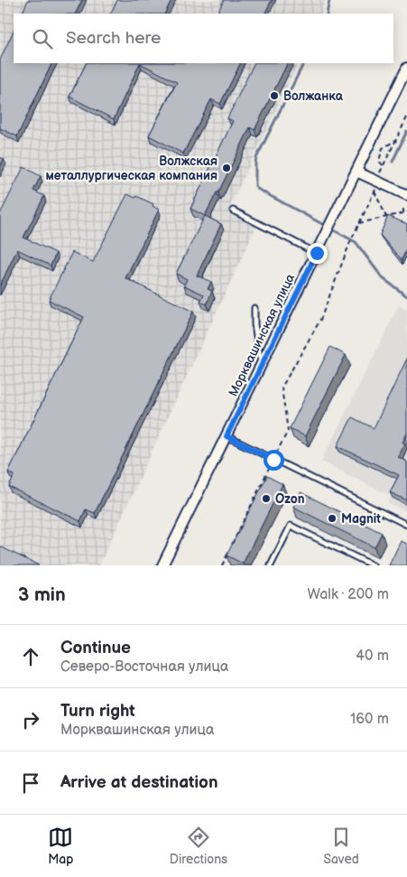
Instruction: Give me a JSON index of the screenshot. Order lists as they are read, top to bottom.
{
  "streets": {
    "street": ["Морквашинская улица"]
  },
  "places": [
    "Волжанка",
    "Волжская металлургическая компания",
    "Ozon",
    "Magnit"
  ],
  "page": {
    "search": "Search here",
    "heading": ["3 min", "Walk · 200 m"],
    "list": [
      ["Continue", "Северо-Восточная улица", "40 m"],
      ["Turn right", "Морквашинская улица", "160 m"],
      "Arrive at destination"
    ],
    "nav": ["Map", "Directions", "Saved"]
  }
}
